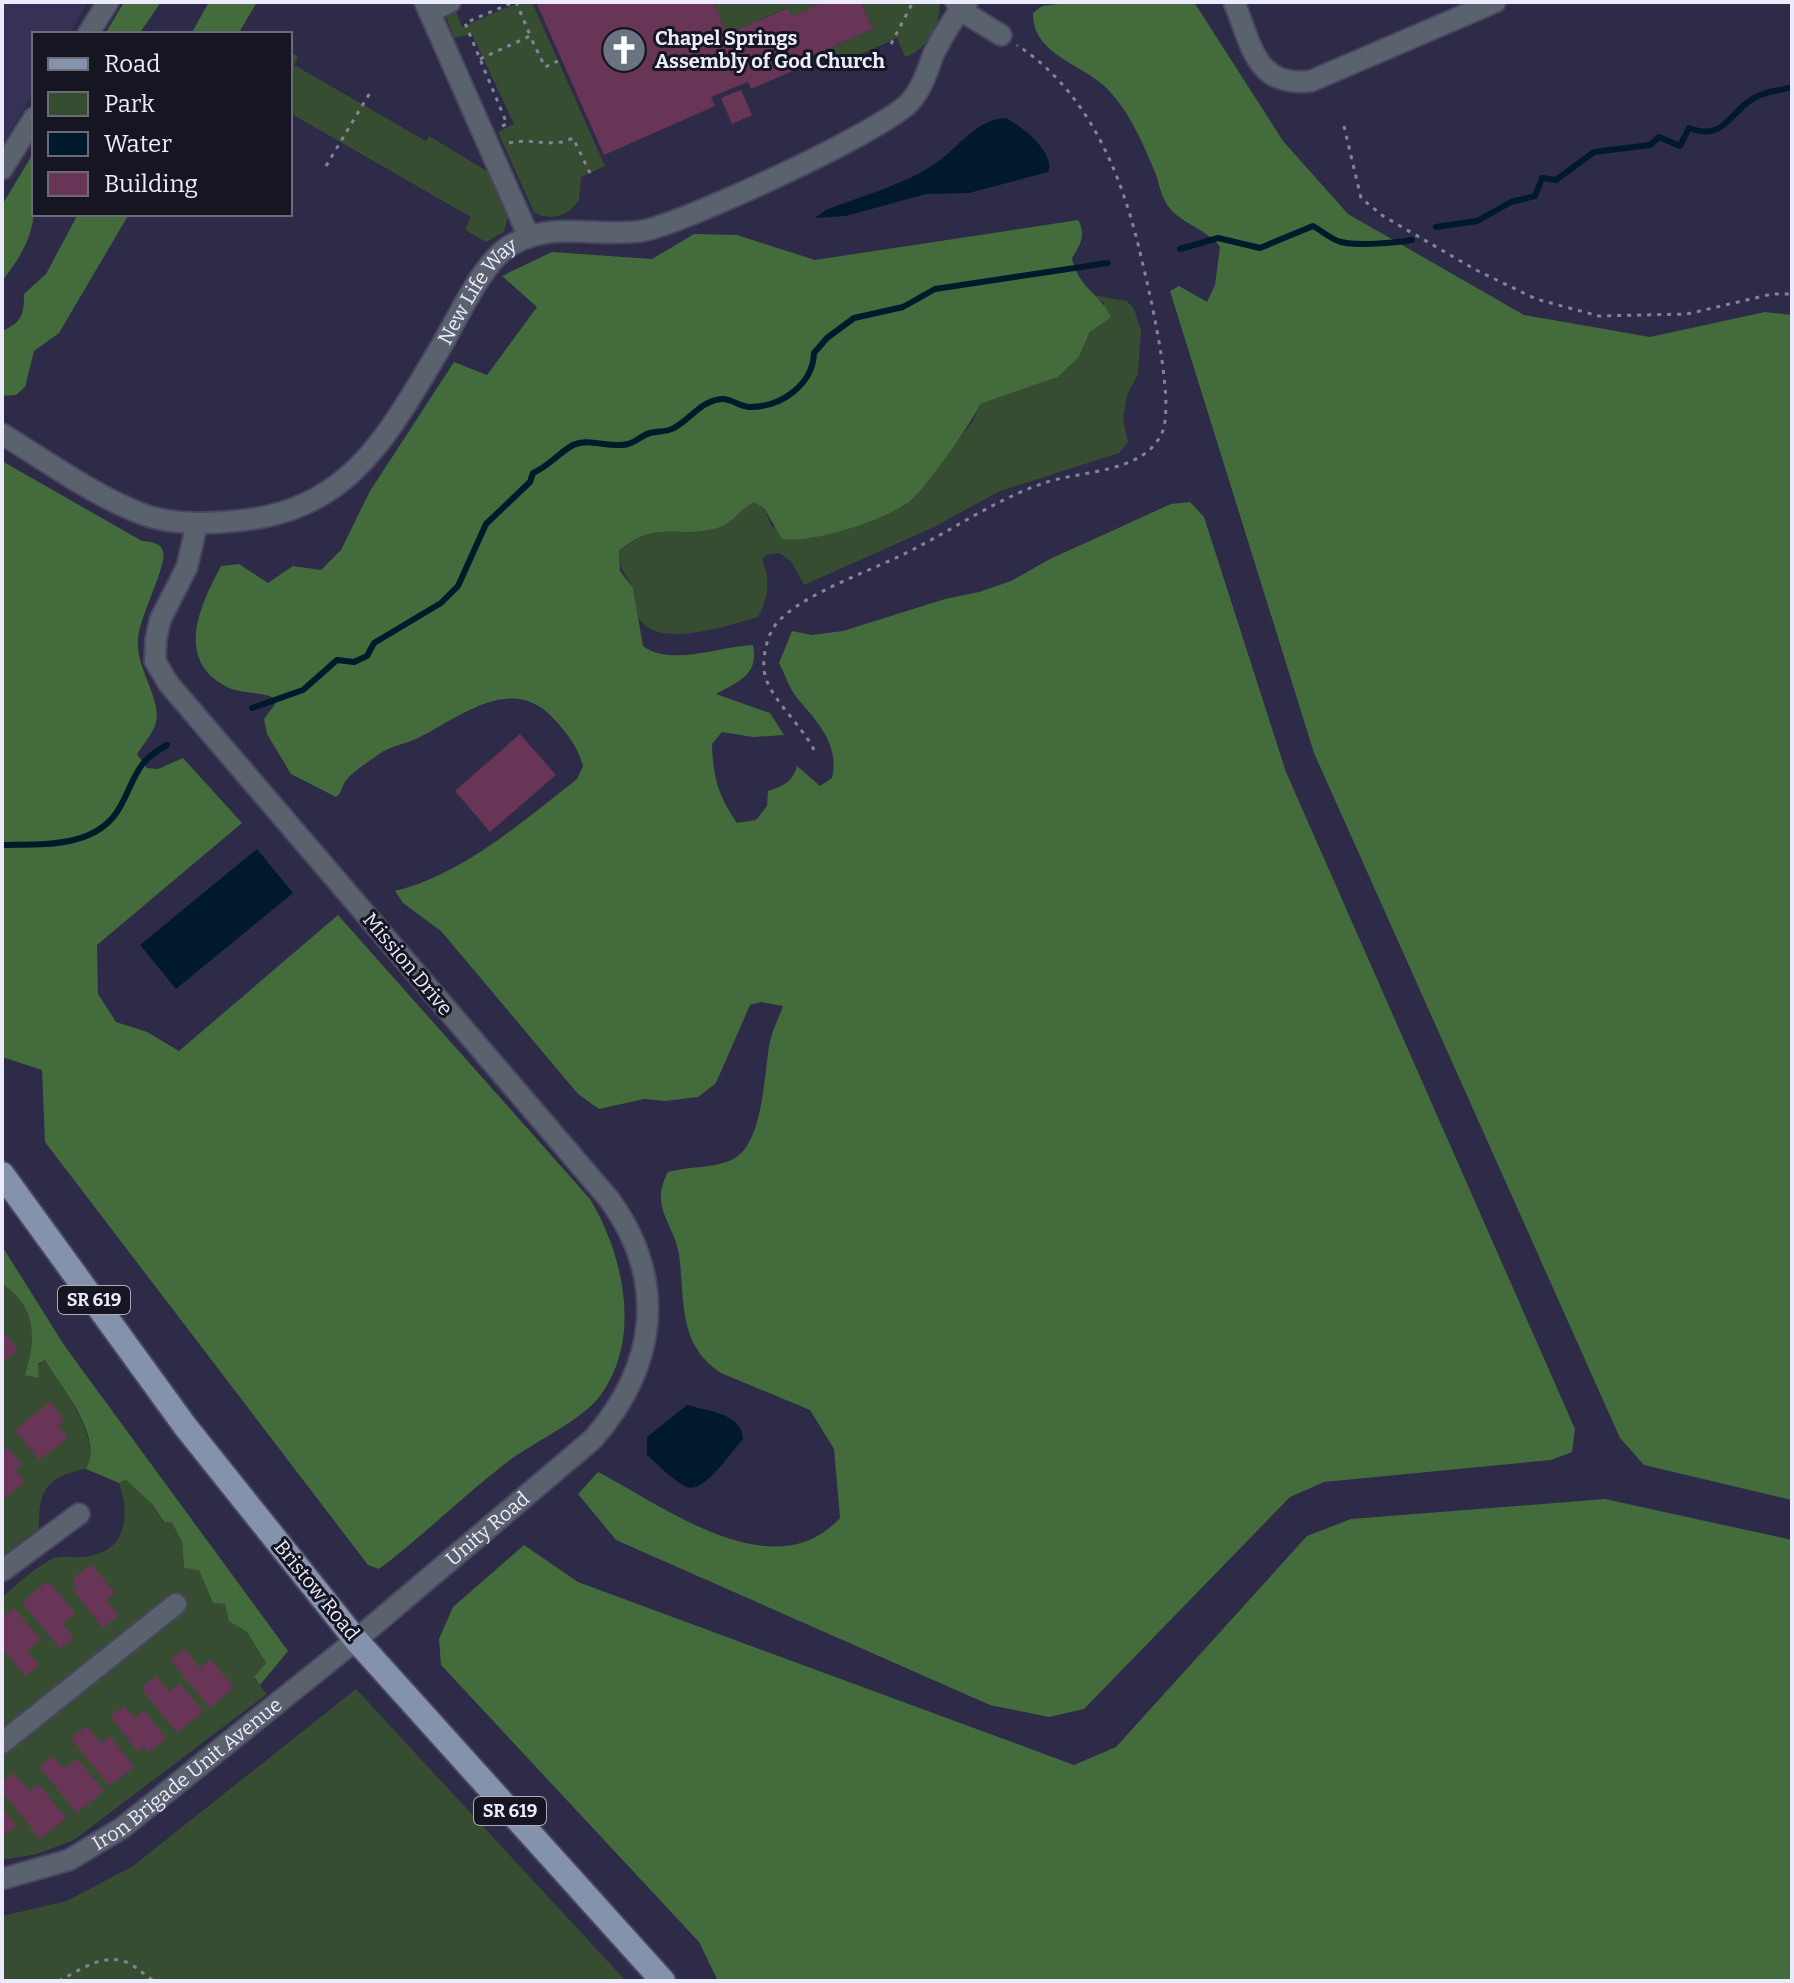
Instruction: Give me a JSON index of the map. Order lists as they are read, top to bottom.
{
  "streets": {
    "main road": ["SR 619", "Bristow Road"],
    "street": [
      "New Life Way",
      "Mission Drive",
      "Unity Road",
      "Iron Brigade Unit Avenue"
    ]
  },
  "crossings": [
    ["New Life Way", "Mission Drive"],
    ["Mission Drive", "Unity Road"],
    ["Unity Road", "Bristow Road"],
    ["Unity Road", "Iron Brigade Unit Avenue"],
    ["Bristow Road", "Iron Brigade Unit Avenue"]
  ],
  "places": {
    "church": ["Chapel Springs Assembly of God Church"]
  },
  "legend": [
    "Road",
    "Park",
    "Water",
    "Building"
  ]
}
